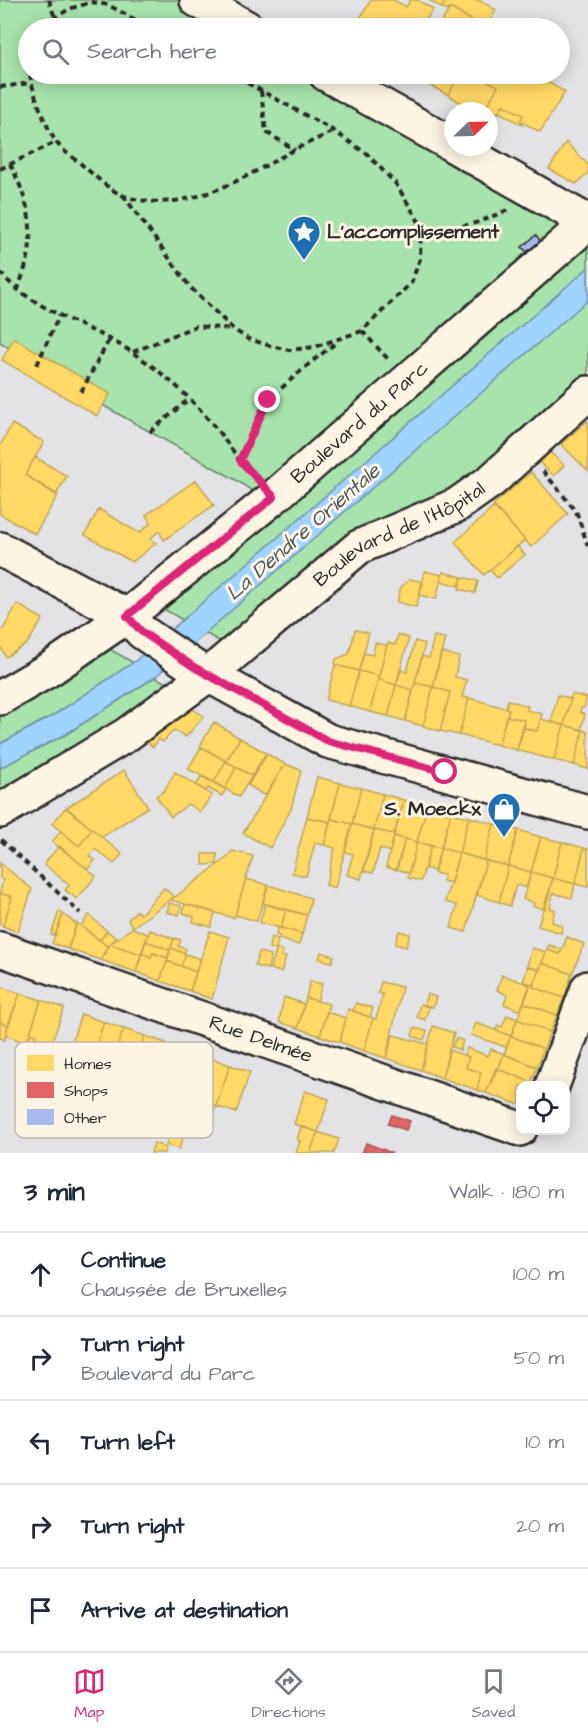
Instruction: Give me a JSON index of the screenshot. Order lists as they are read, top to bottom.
{
  "streets": {
    "street": ["Boulevard du Parc", "Boulevard de l'Hôpital", "Rue Delmée"]
  },
  "water": ["La Dendre Orientale"],
  "places": {
    "place": ["L'accomplissement"],
    "shop": ["S. Moeckx"]
  },
  "legend": ["Homes", "Shops", "Other"],
  "north": "top right",
  "page": {
    "search": "Search here",
    "heading": ["3 min", "Walk · 180 m"],
    "list": [
      ["Continue", "Chaussée de Bruxelles", "100 m"],
      ["Turn right", "Boulevard du Parc", "50 m"],
      ["Turn left", "10 m"],
      ["Turn right", "20 m"],
      "Arrive at destination"
    ],
    "nav": ["Map", "Directions", "Saved"]
  }
}
